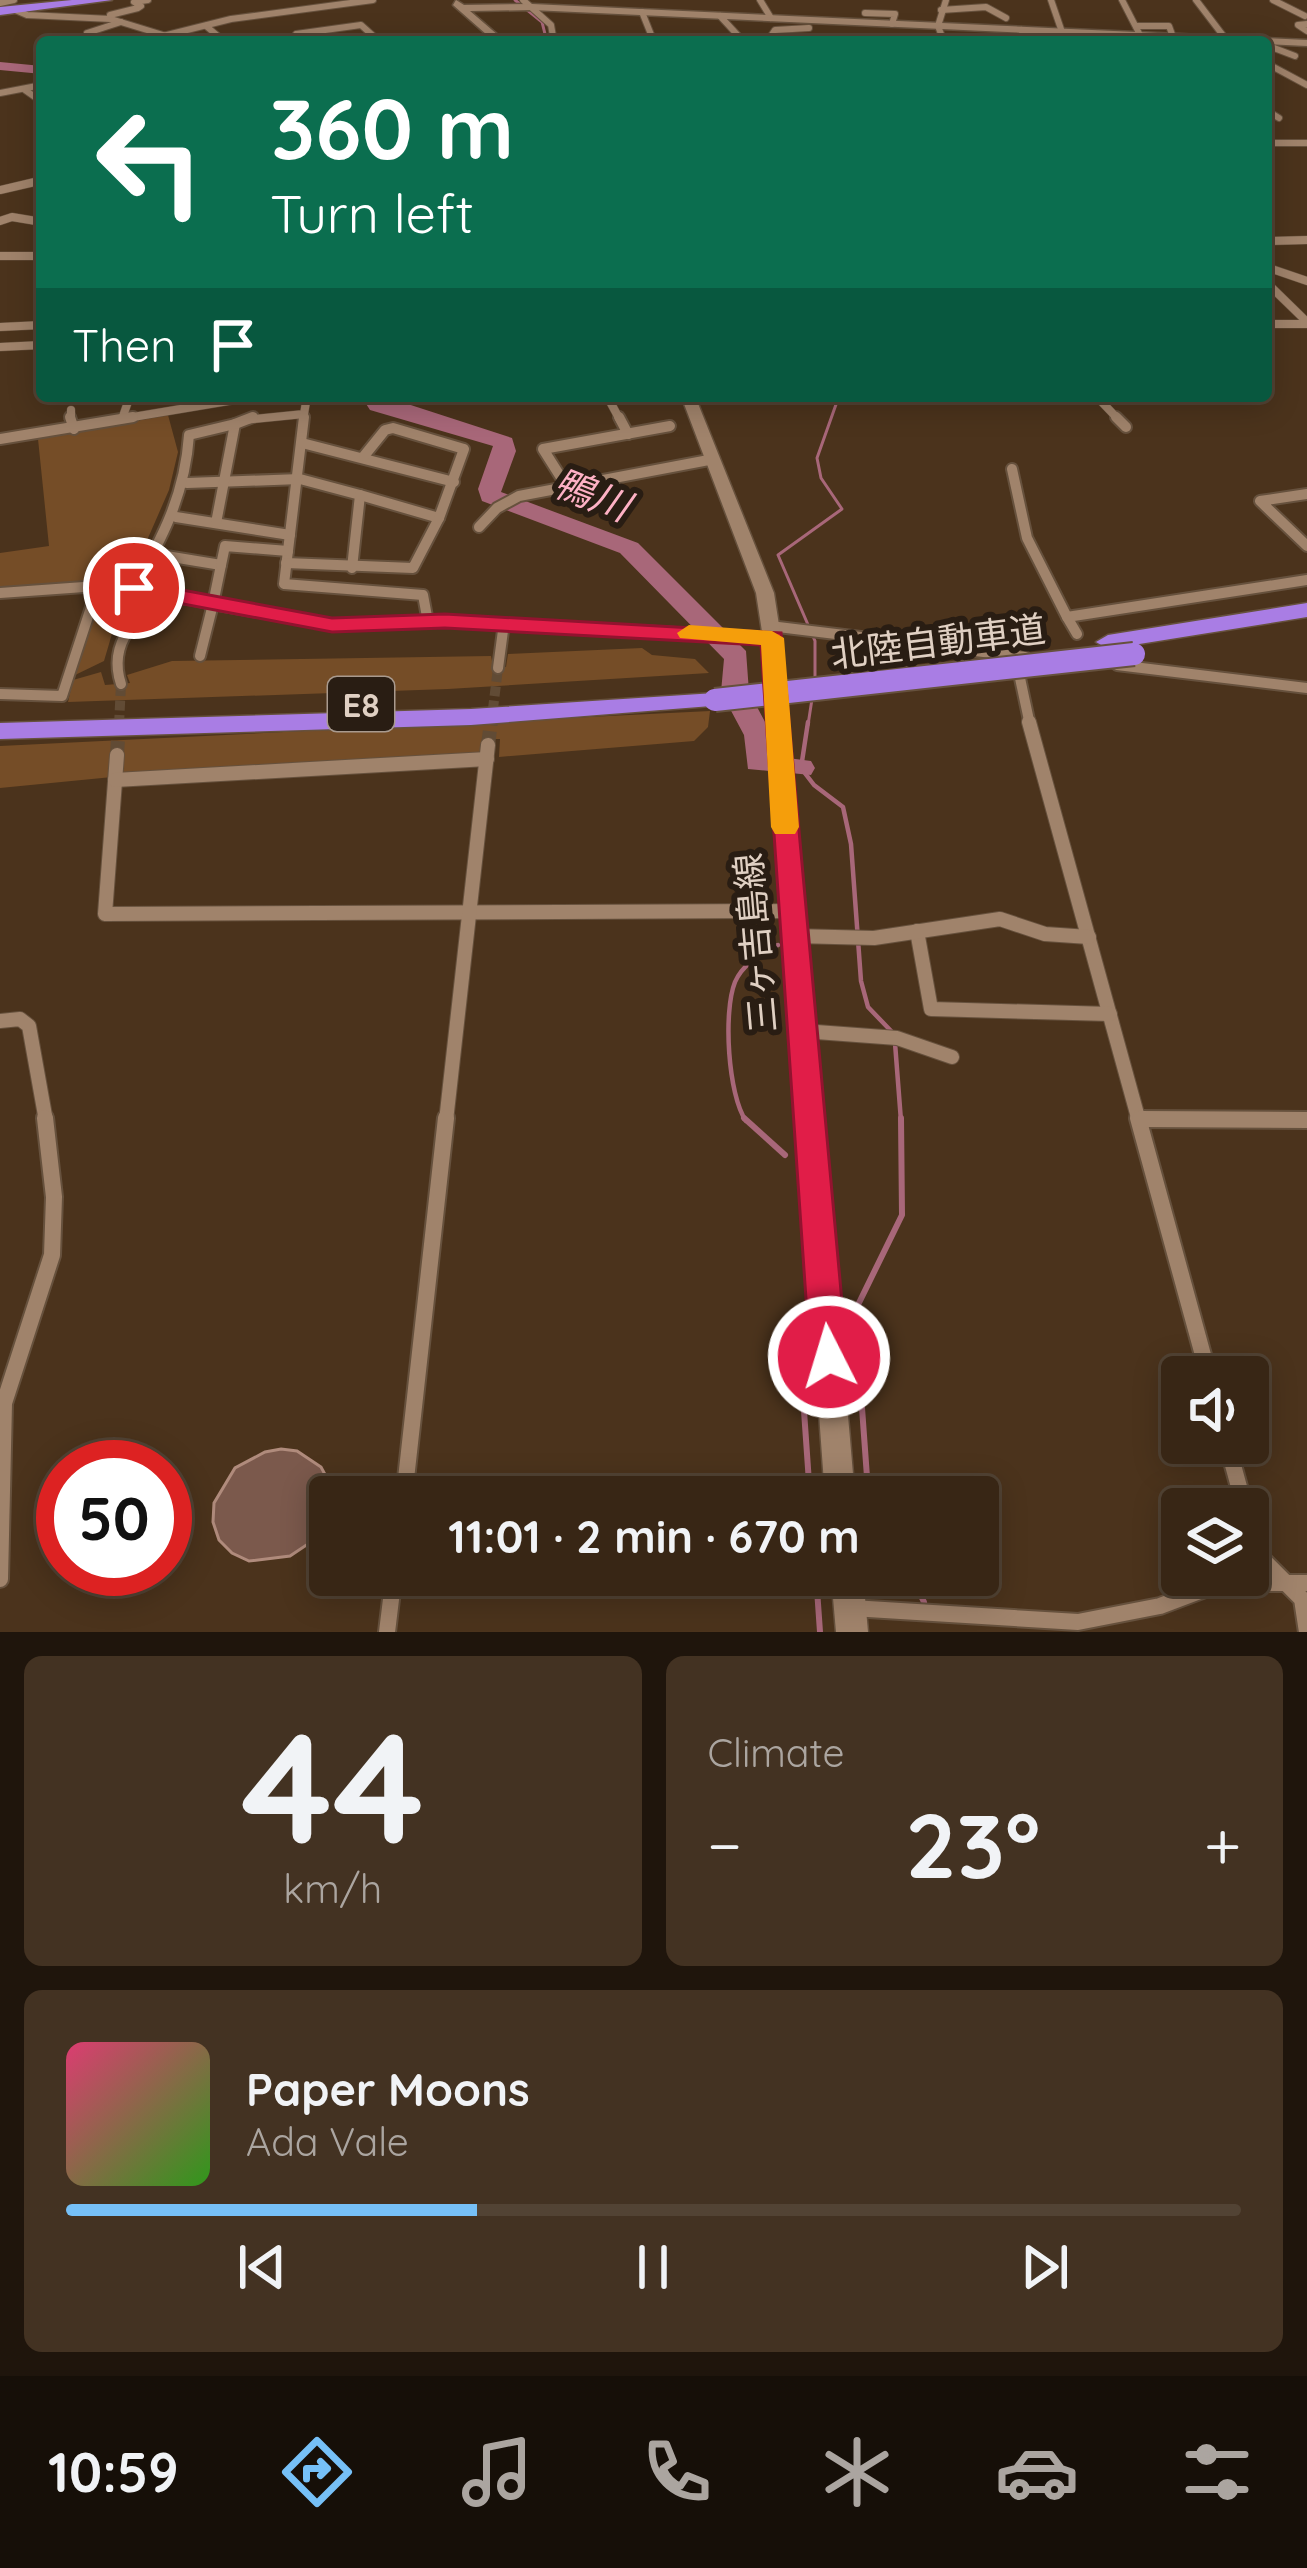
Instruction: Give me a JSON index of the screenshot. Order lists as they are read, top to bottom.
{
  "streets": {
    "highway": ["北陸自動車道", "E8"],
    "main road": ["三ヶ吉島線"]
  },
  "water": ["鴨川"],
  "page": {
    "turn": ["360 m", "Turn left"],
    "then": "Then",
    "limit": "50",
    "trip": "11:01 · 2 min · 670 m",
    "tile": [
      ["44", "km/h"],
      "Climate"
    ],
    "heat": ["−", "23°", "+"],
    "song": ["Paper Moons", "Ada Vale"],
    "tabs": "10:59"
  }
}
